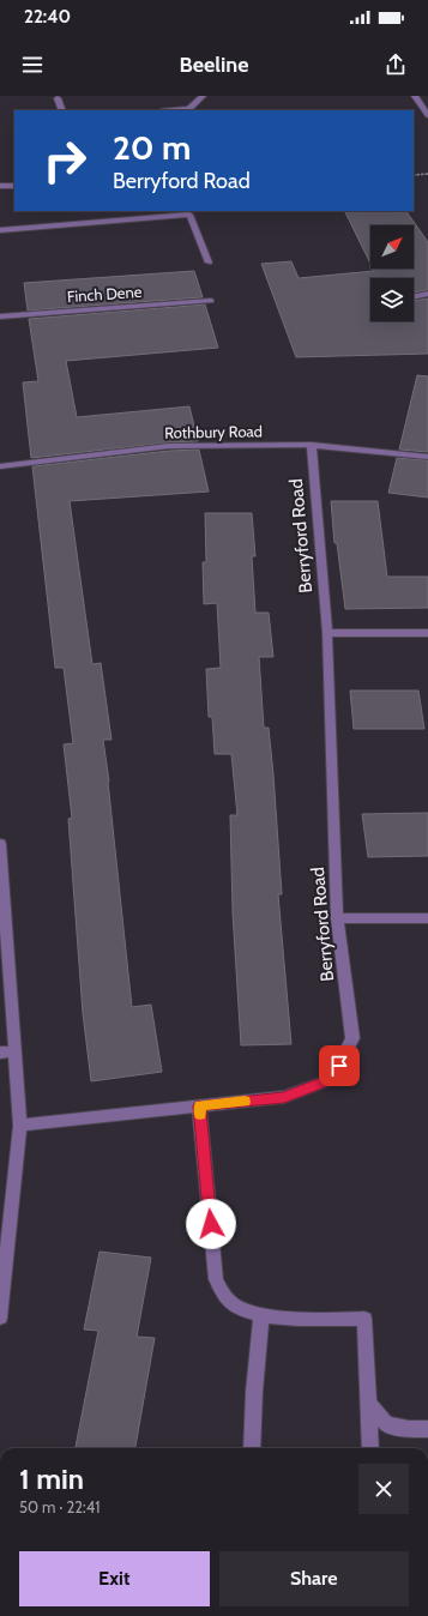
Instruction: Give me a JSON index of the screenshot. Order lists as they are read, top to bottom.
{
  "streets": {
    "street": ["Finch Dene", "Rothbury Road", "Berryford Road"]
  },
  "crossings": [
    ["Rothbury Road", "Berryford Road"]
  ],
  "north": "top right",
  "page": {
    "status": "22:40",
    "header": "Beeline",
    "turn": ["20 m", "Berryford Road"],
    "heading": ["1 min", "50 m · 22:41"],
    "buttons": ["Exit", "Share"]
  }
}
